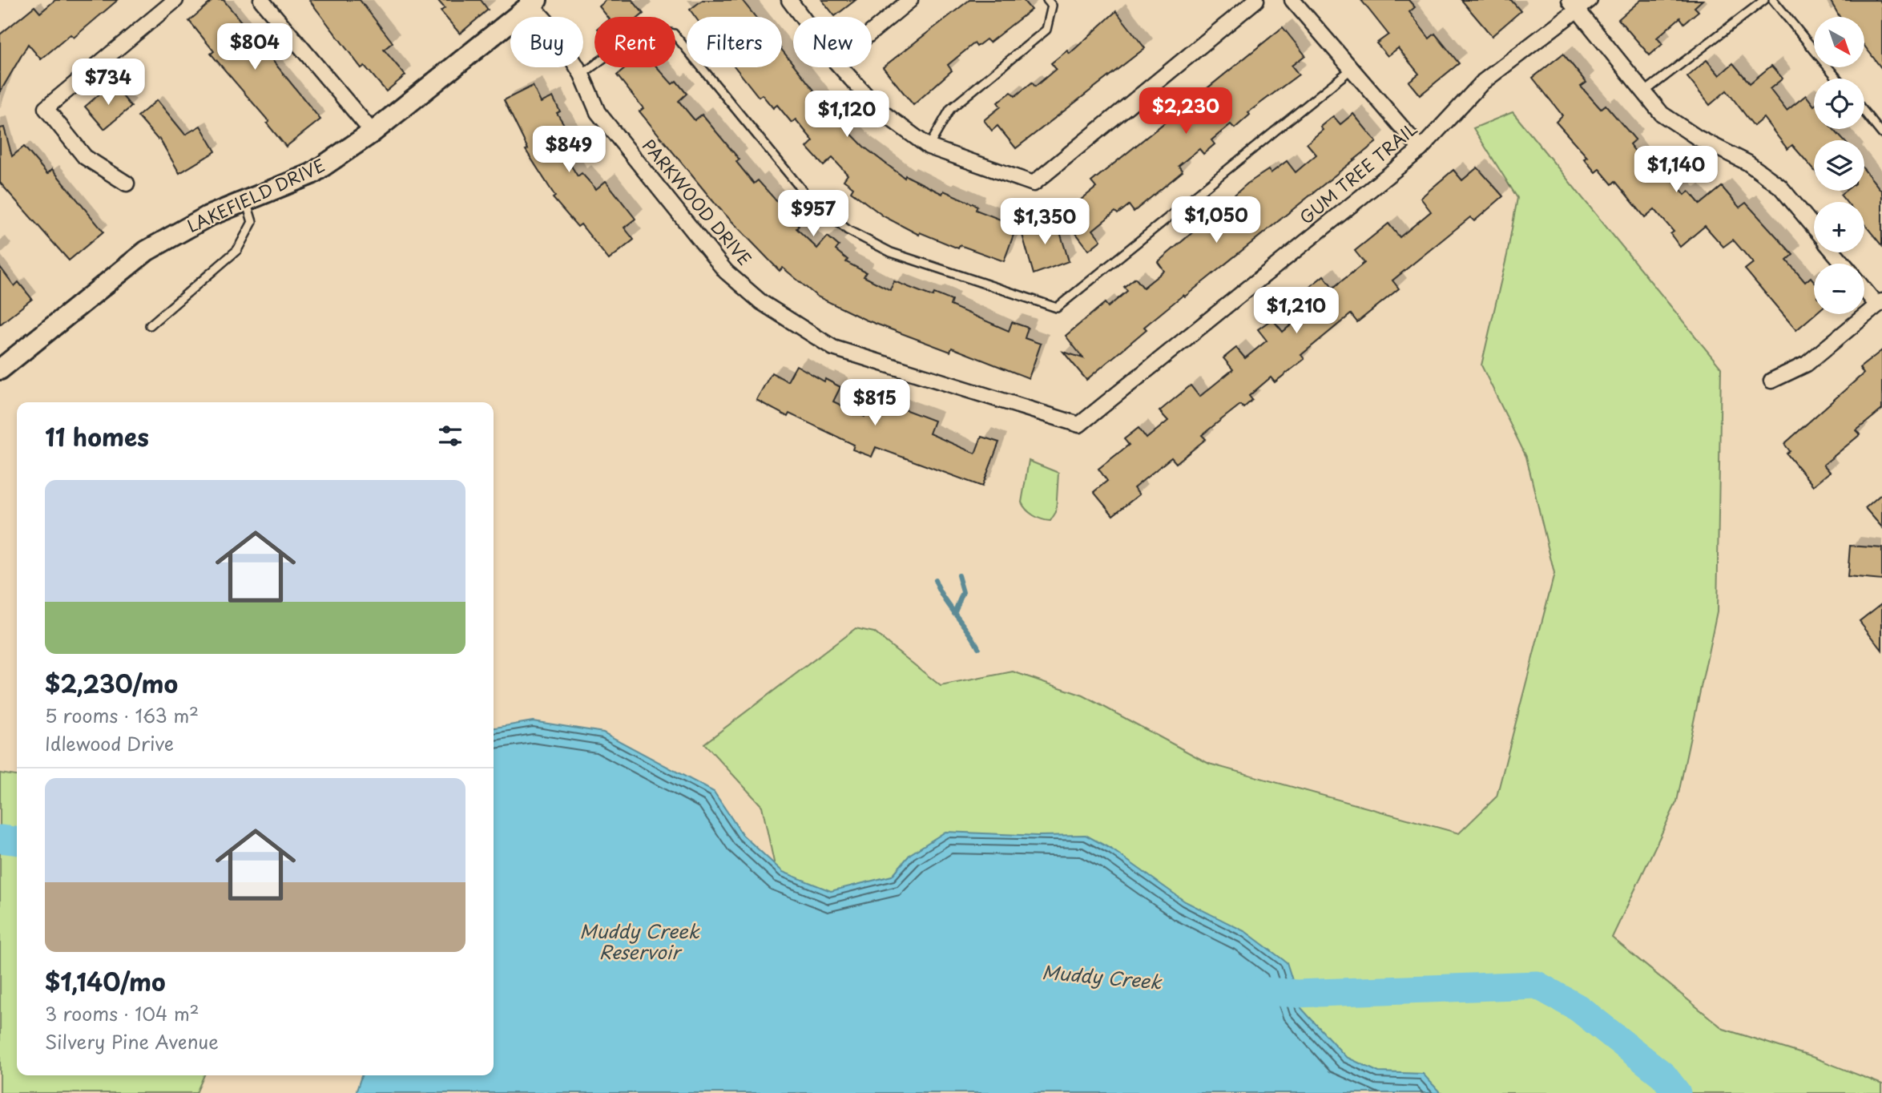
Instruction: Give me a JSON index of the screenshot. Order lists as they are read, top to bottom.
{
  "streets": {
    "street": ["GUM TREE TRAIL", "LAKEFIELD DRIVE", "PARKWOOD DRIVE"]
  },
  "crossings": [
    ["GUM TREE TRAIL", "PARKWOOD DRIVE"],
    ["LAKEFIELD DRIVE", "PARKWOOD DRIVE"]
  ],
  "water": ["Muddy Creek Reservoir", "Muddy Creek"],
  "north": "bottom right",
  "page": {
    "map_buttons": ["+", "−"],
    "chip": [
      "Buy",
      "Rent",
      "Filters",
      "New"
    ],
    "price": [
      "$804",
      "$734",
      "$2,230",
      "$1,120",
      "$849",
      "$1,140",
      "$957",
      "$1,050",
      "$1,350",
      "$1,210",
      "$815"
    ],
    "heading": "11 homes",
    "list": [
      {
        "name": "$2,230/mo",
        "note": "5 rooms · 163 m² · Idlewood Drive"
      },
      {
        "name": "$1,140/mo",
        "note": "3 rooms · 104 m² · Silvery Pine Avenue"
      }
    ]
  }
}
